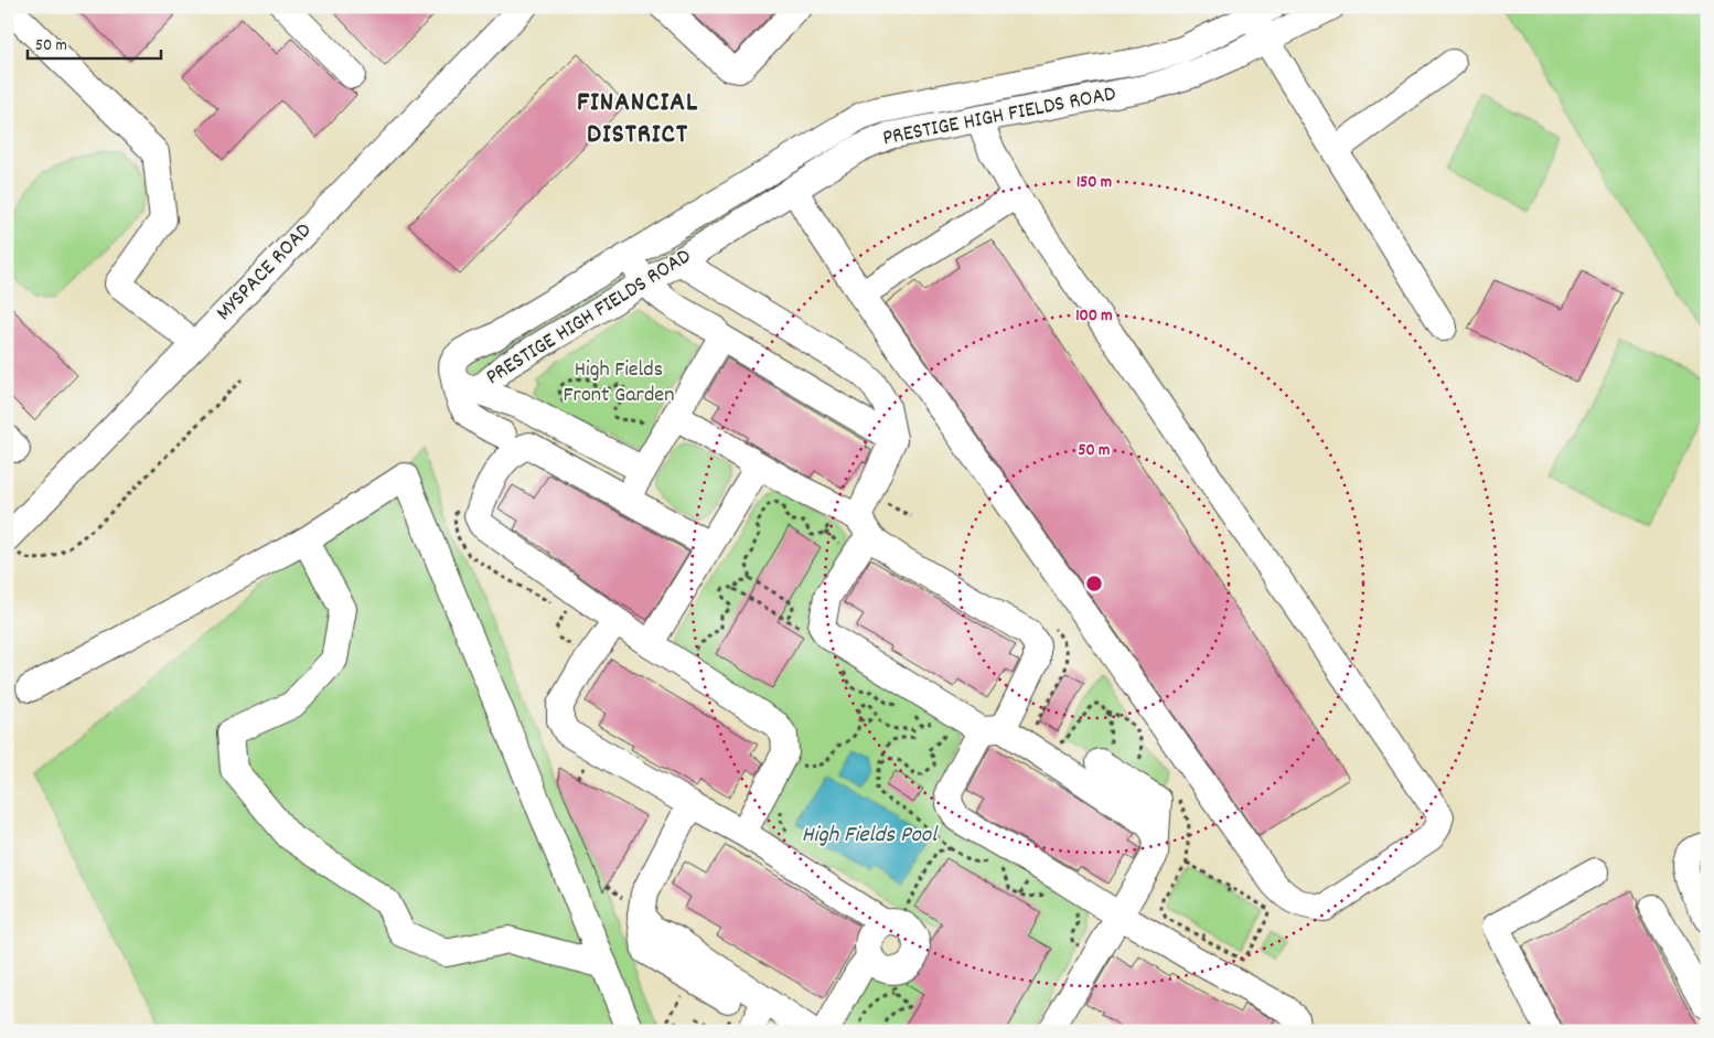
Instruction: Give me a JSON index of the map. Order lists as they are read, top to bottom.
{
  "streets": {
    "street": ["PRESTIGE HIGH FIELDS ROAD", "MYSPACE ROAD"]
  },
  "districts": ["FINANCIAL DISTRICT"],
  "water": ["High Fields Pool"],
  "parks": ["High Fields Front Garden"],
  "scale_bar": "50 m",
  "rings": ["150 m", "100 m", "50 m"]
}
